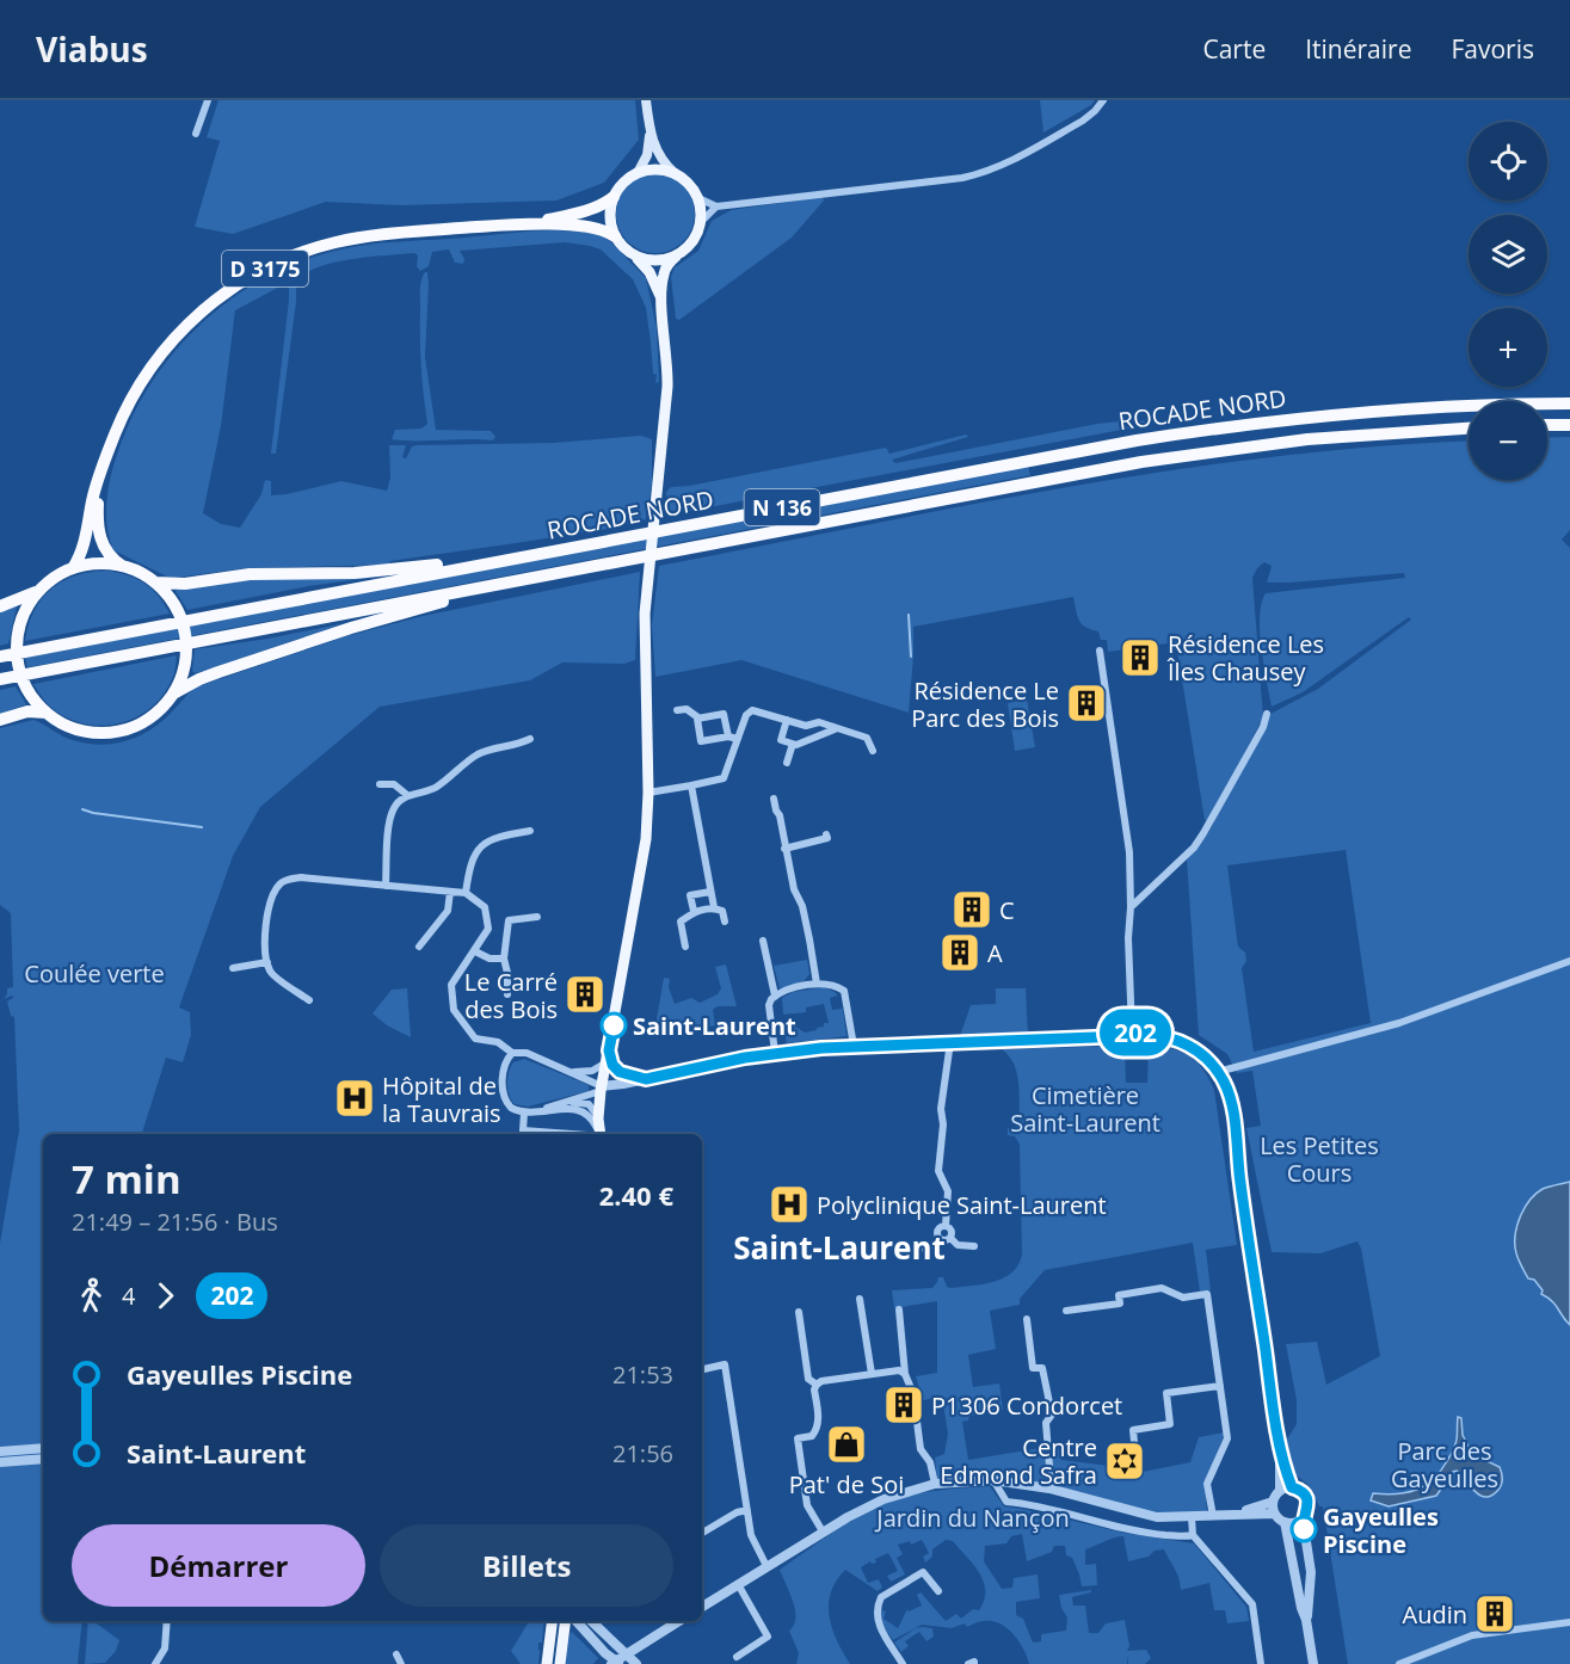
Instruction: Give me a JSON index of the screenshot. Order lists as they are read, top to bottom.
{
  "streets": {
    "highway": ["D 3175", "ROCADE NORD", "N 136"]
  },
  "districts": ["Saint-Laurent"],
  "parks": [
    "Coulée verte",
    "Cimetière Saint-Laurent",
    "Les Petites Cours",
    "Parc des Gayeulles",
    "Jardin du Nançon"
  ],
  "places": {
    "building": [
      "Résidence Les Îles Chausey",
      "Résidence Le Parc des Bois",
      "C",
      "A",
      "Le Carré des Bois",
      "P1306 Condorcet",
      "Audin"
    ],
    "other": ["Saint-Laurent", "Gayeulles Piscine"],
    "hospital": ["Hôpital de la Tauvrais", "Polyclinique Saint-Laurent"],
    "shop": ["Pat' de Soi"],
    "synagogue": ["Centre Edmond Safra"]
  },
  "lines": ["bus line 202"],
  "page": {
    "header": "Viabus",
    "nav": ["Carte", "Itinéraire", "Favoris"],
    "on_map": "202",
    "map_buttons": ["+", "−"],
    "heading": ["7 min", "21:49 – 21:56 · Bus", "2.40 €"],
    "legs": ["4", "202"],
    "list": [
      {
        "name": "Gayeulles Piscine",
        "value": "21:53"
      },
      {
        "name": "Saint-Laurent",
        "value": "21:56"
      }
    ],
    "buttons": ["Démarrer", "Billets"]
  }
}
